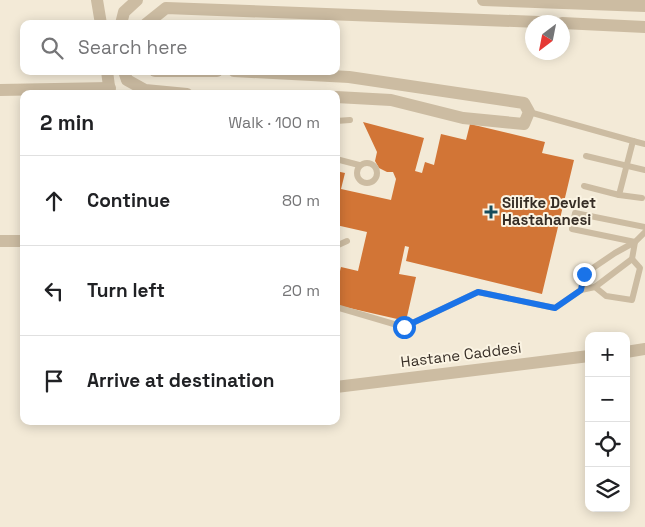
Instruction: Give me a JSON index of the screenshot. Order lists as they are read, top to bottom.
{
  "streets": {
    "street": ["Hastane Caddesi"]
  },
  "places": {
    "health": ["Silifke Devlet Hastahanesi"]
  },
  "north": "bottom left",
  "page": {
    "search": "Search here",
    "heading": ["2 min", "Walk · 100 m"],
    "list": [
      ["Continue", "80 m"],
      ["Turn left", "20 m"],
      "Arrive at destination"
    ],
    "map_buttons": ["+", "−"]
  }
}
